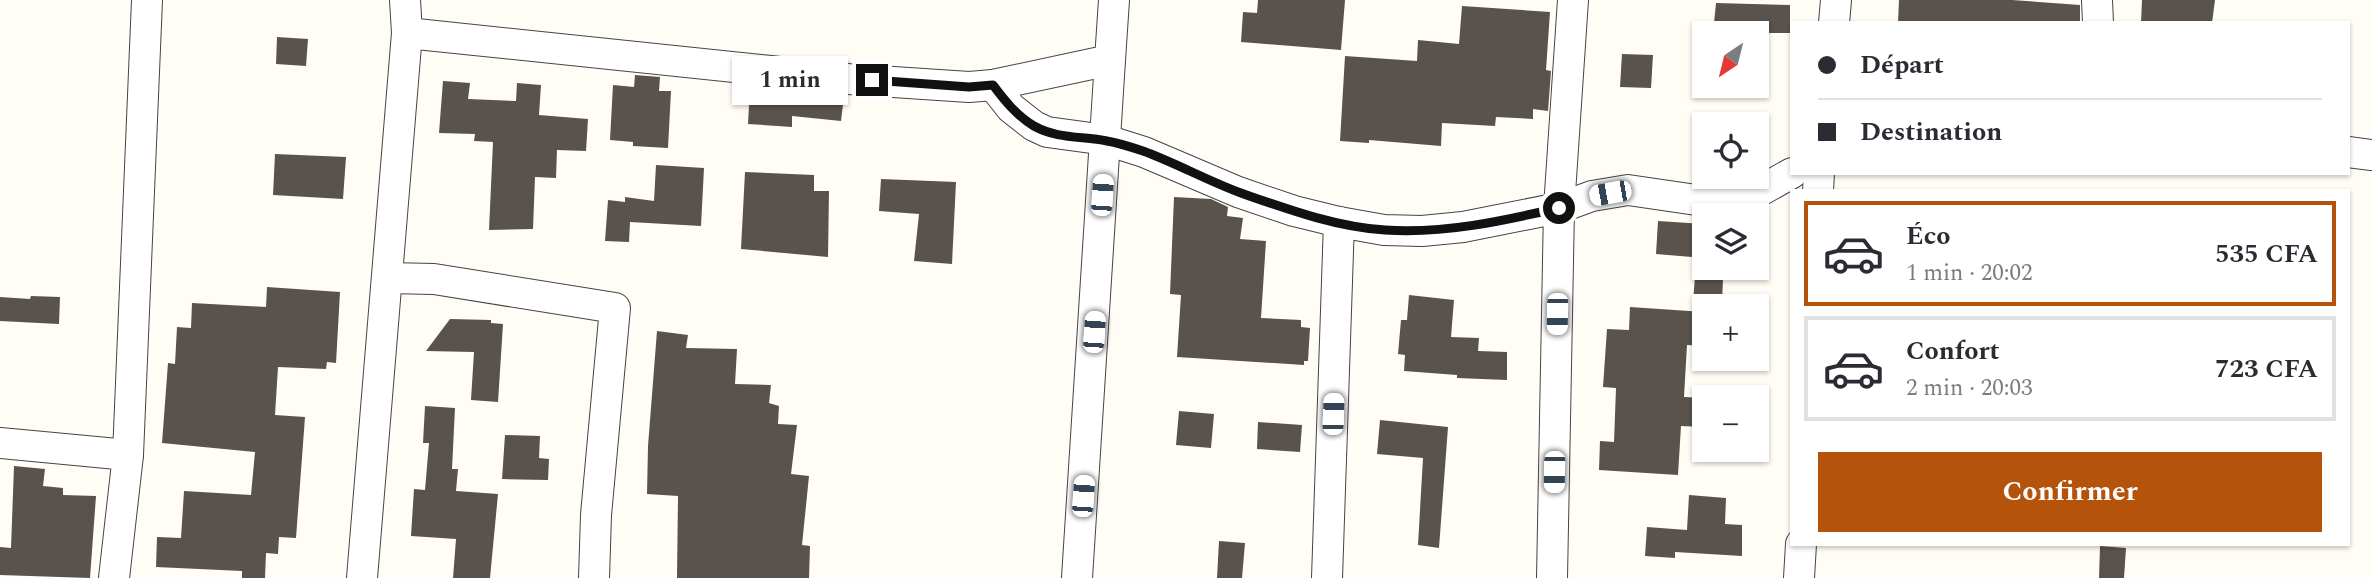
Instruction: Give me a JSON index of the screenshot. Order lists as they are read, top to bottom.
{
  "north": "bottom left",
  "page": {
    "map_buttons": ["+", "−"],
    "banner": ["Départ", "Destination"],
    "bubble": "1 min",
    "list": [
      {
        "name": "Éco",
        "note": "1 min · 20:02",
        "value": "535 CFA"
      },
      {
        "name": "Confort",
        "note": "2 min · 20:03",
        "value": "723 CFA"
      }
    ],
    "buttons": "Confirmer"
  }
}
